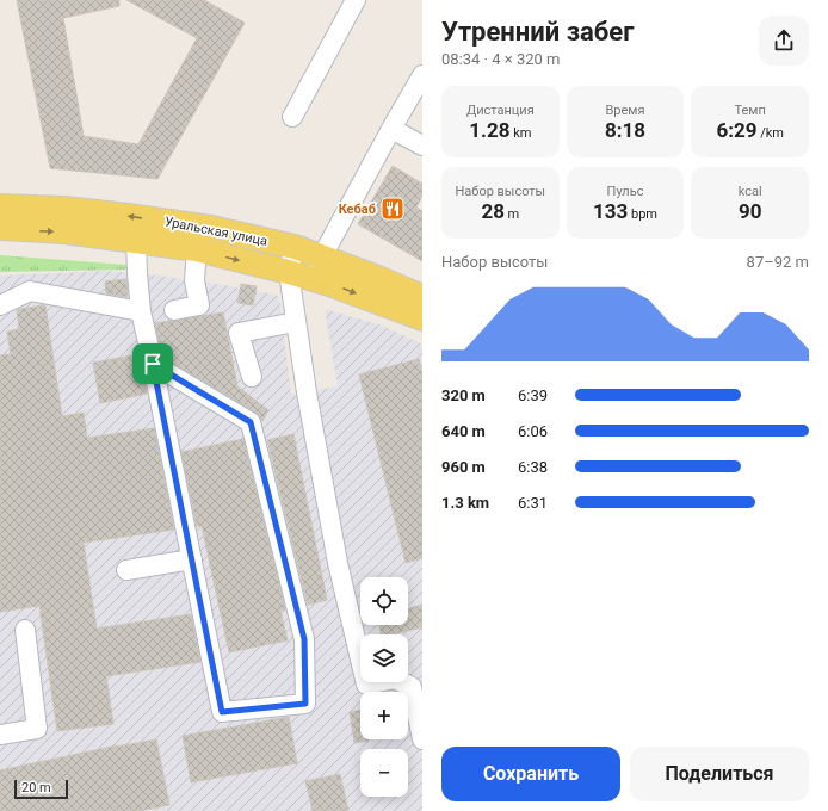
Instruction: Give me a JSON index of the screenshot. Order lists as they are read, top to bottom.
{
  "streets": {
    "main road": ["Уральская улица"]
  },
  "places": {
    "restaurant": ["Кебаб"]
  },
  "scale_bar": "20 m",
  "page": {
    "heading": ["Утренний забег", "08:34 · 4 × 320 m"],
    "stats": [
      ["Дистанция", "1.28 km"],
      ["Время", "8:18"],
      ["Темп", "6:29 /km"],
      ["Набор высоты", "28 m"],
      ["Пульс", "133 bpm"],
      ["kcal", "90"]
    ],
    "chart": ["Набор высоты", "87–92 m"],
    "list": [
      {
        "name": "320 m",
        "note": "6:39"
      },
      {
        "name": "640 m",
        "note": "6:06"
      },
      {
        "name": "960 m",
        "note": "6:38"
      },
      {
        "name": "1.3 km",
        "note": "6:31"
      }
    ],
    "map_buttons": ["+", "−"],
    "buttons": ["Сохранить", "Поделиться"],
    "scale": "20 m"
  }
}
